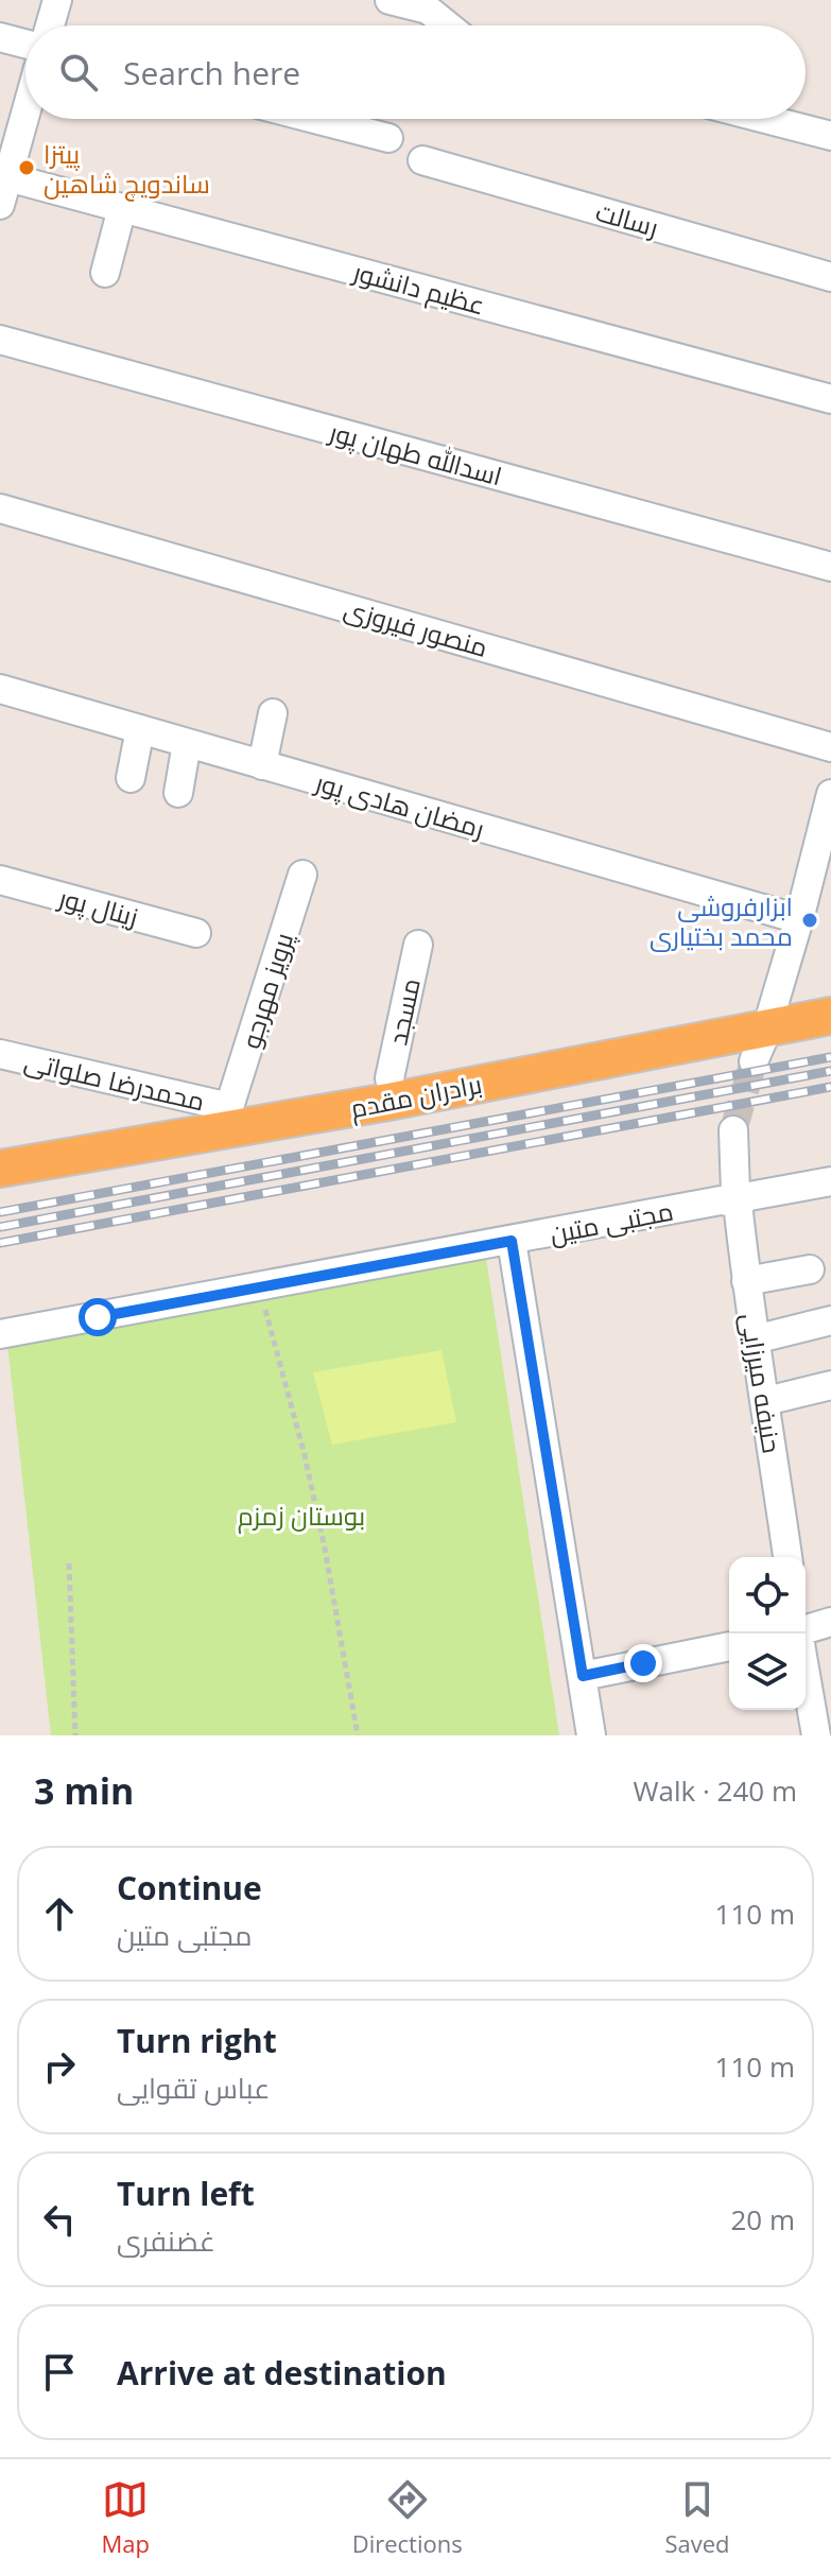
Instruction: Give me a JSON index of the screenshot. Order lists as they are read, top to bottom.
{
  "streets": {
    "main road": ["برادران مقدم"],
    "street": [
      "رسالت",
      "عظیم دانشور",
      "اسدالله طهان پور",
      "منصور فیروزی",
      "رمضان هادی پور",
      "زینال پور",
      "پرویز مهرجو",
      "مسجد",
      "محمدرضا صلواتی",
      "مجتبی متین",
      "حنیفه میرزایی"
    ]
  },
  "crossings": [
    ["پرویز مهرجو", "محمدرضا صلواتی"],
    ["پرویز مهرجو", "برادران مقدم"],
    ["مسجد", "برادران مقدم"],
    ["محمدرضا صلواتی", "برادران مقدم"],
    ["مجتبی متین", "حنیفه میرزایی"]
  ],
  "parks": ["بوستان زمزم"],
  "places": ["پیتزا ساندویچ شاهین", "ابزارفروشی محمد بختیاری"],
  "page": {
    "search": "Search here",
    "heading": ["3 min", "Walk · 240 m"],
    "list": [
      ["Continue", "مجتبی متین", "110 m"],
      ["Turn right", "عباس تقوایی", "110 m"],
      ["Turn left", "غضنفری", "20 m"],
      "Arrive at destination"
    ],
    "nav": ["Map", "Directions", "Saved"]
  }
}
